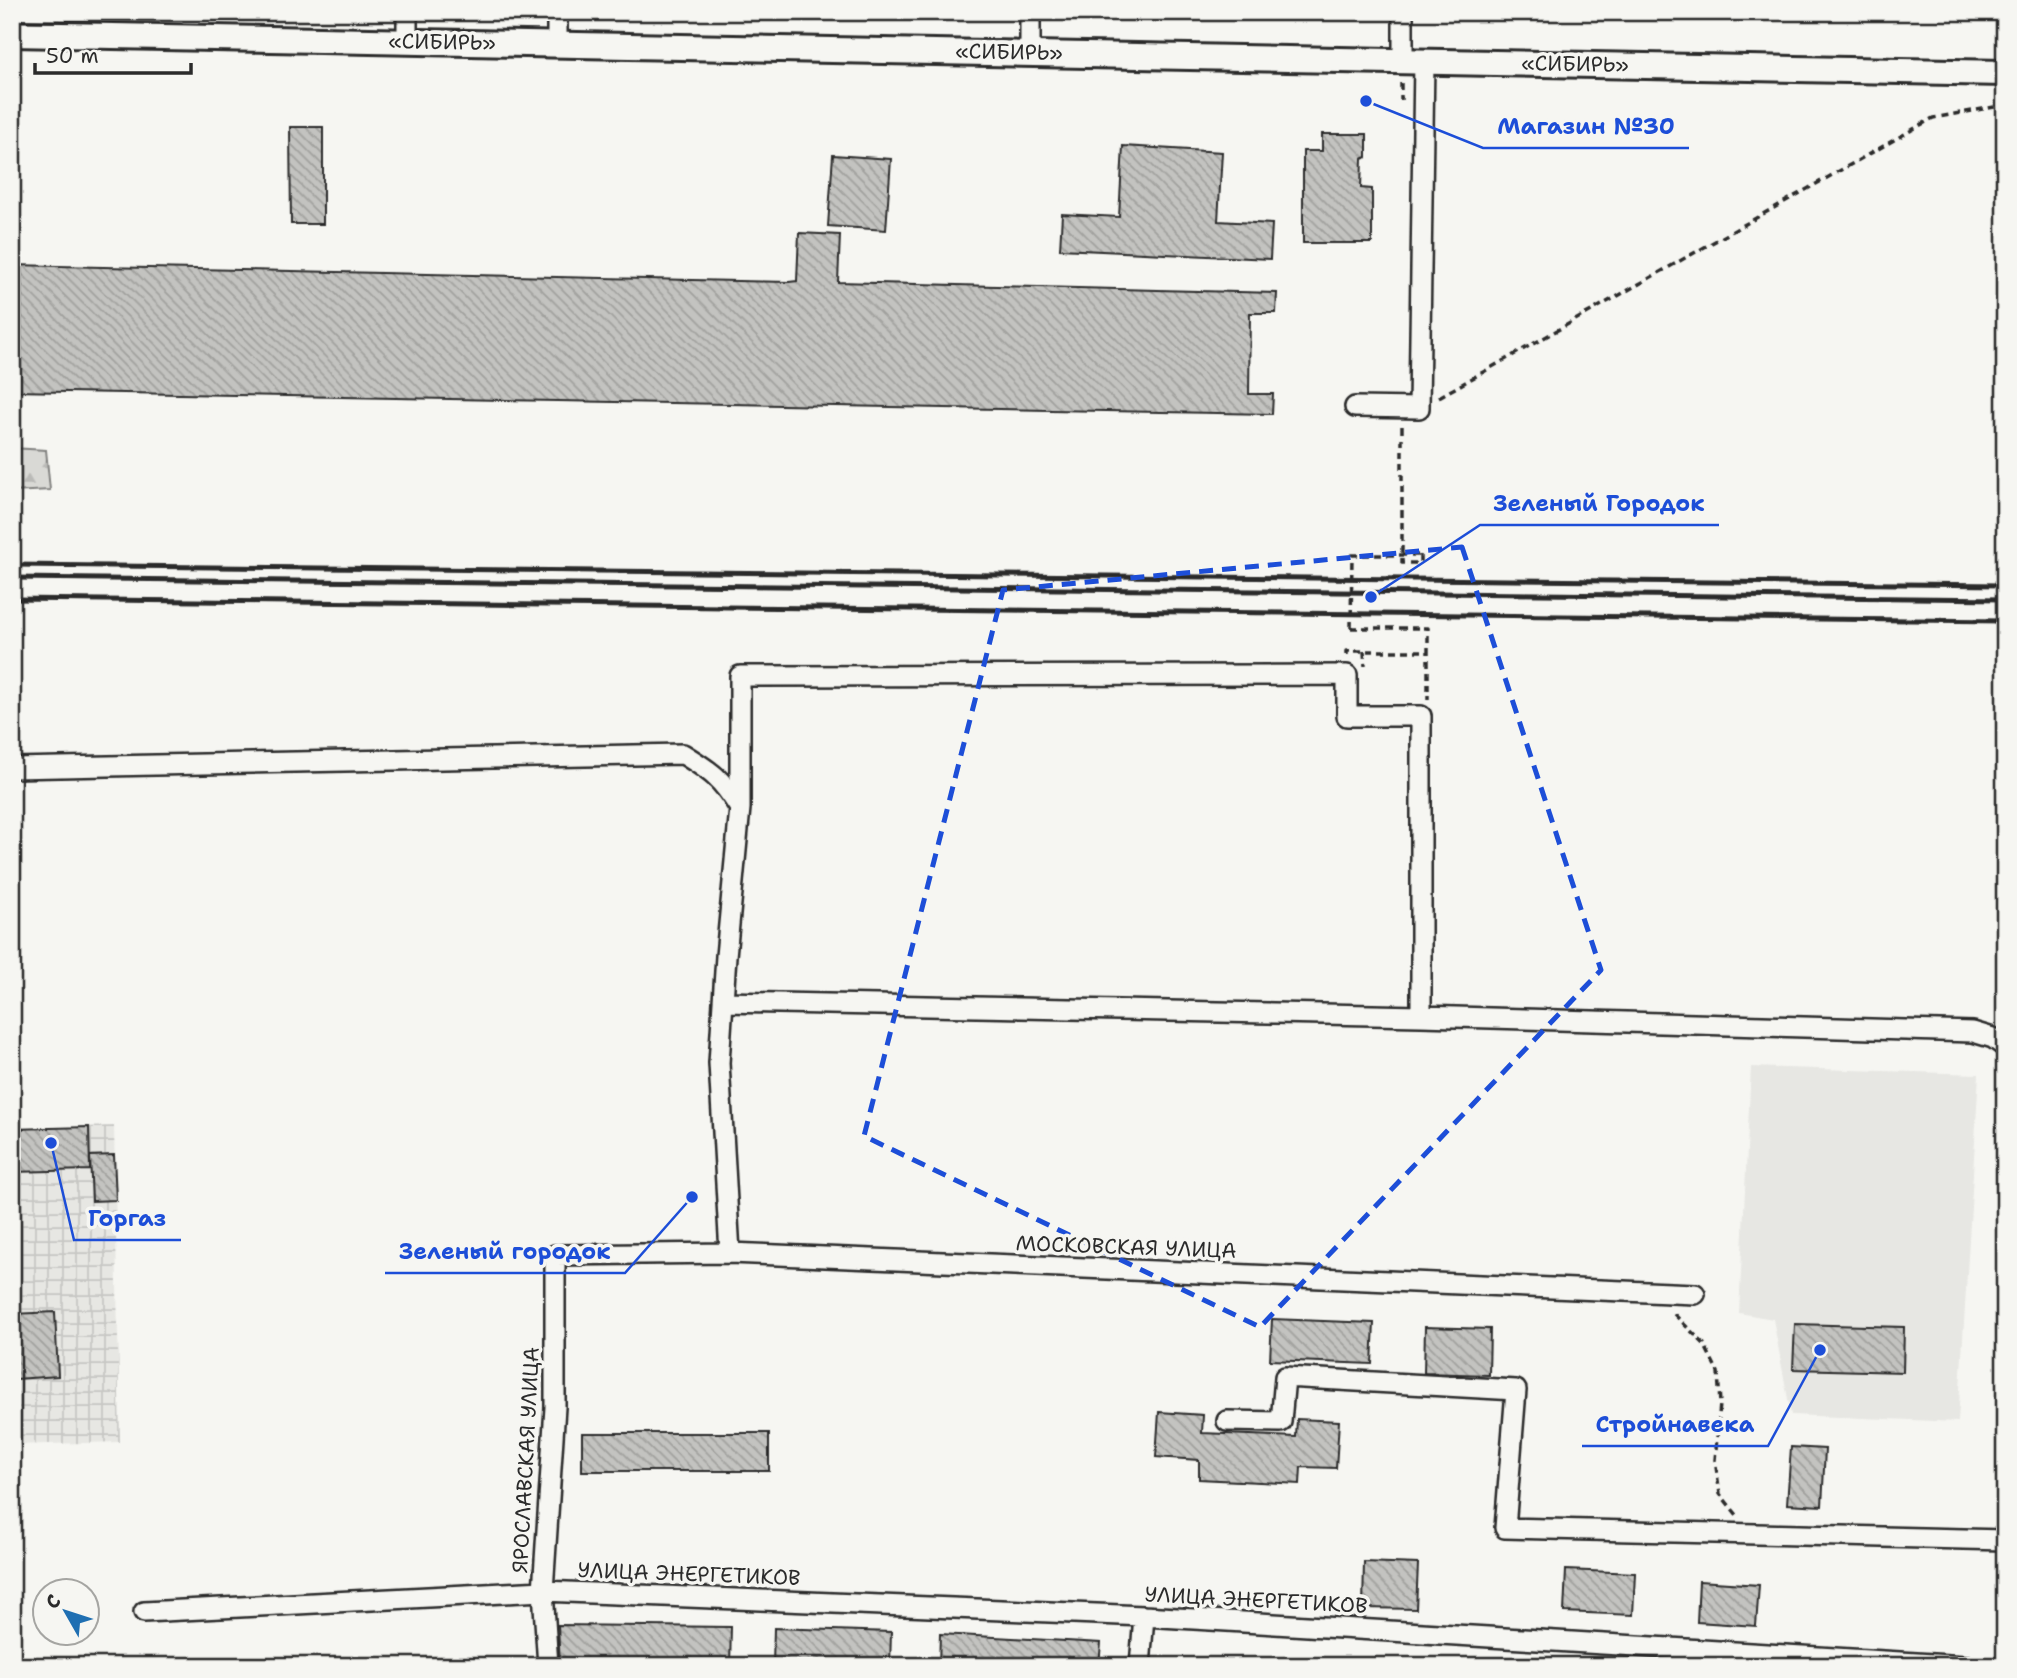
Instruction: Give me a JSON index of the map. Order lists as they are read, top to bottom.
{
  "streets": {
    "main road": ["«СИБИРЬ»"],
    "street": ["МОСКОВСКАЯ УЛИЦА", "ЯРОСЛАВСКАЯ УЛИЦА", "УЛИЦА ЭНЕРГЕТИКОВ"]
  },
  "crossings": [
    ["МОСКОВСКАЯ УЛИЦА", "ЯРОСЛАВСКАЯ УЛИЦА"],
    ["ЯРОСЛАВСКАЯ УЛИЦА", "УЛИЦА ЭНЕРГЕТИКОВ"]
  ],
  "places": [
    "Магазин №30",
    "Зеленый Городок",
    "Горгаз",
    "Зеленый городок",
    "Стройнавека"
  ],
  "scale_bar": "50 m",
  "north": "top left"
}
